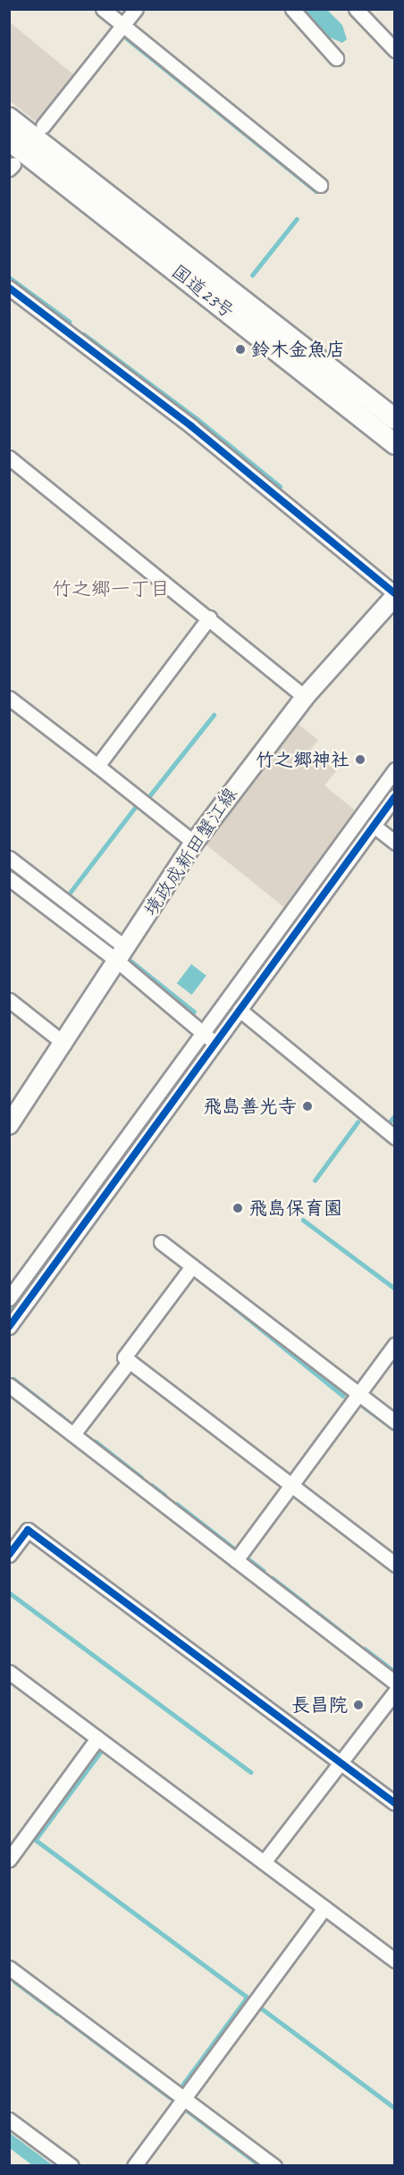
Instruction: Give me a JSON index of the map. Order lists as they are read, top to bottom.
{
  "streets": {
    "highway": ["国道23号"],
    "main road": ["境政成新田蟹江線"]
  },
  "districts": ["竹之郷一丁目"],
  "places": [
    "鈴木金魚店",
    "竹之郷神社",
    "飛島善光寺",
    "飛島保育園",
    "長昌院"
  ]
}
